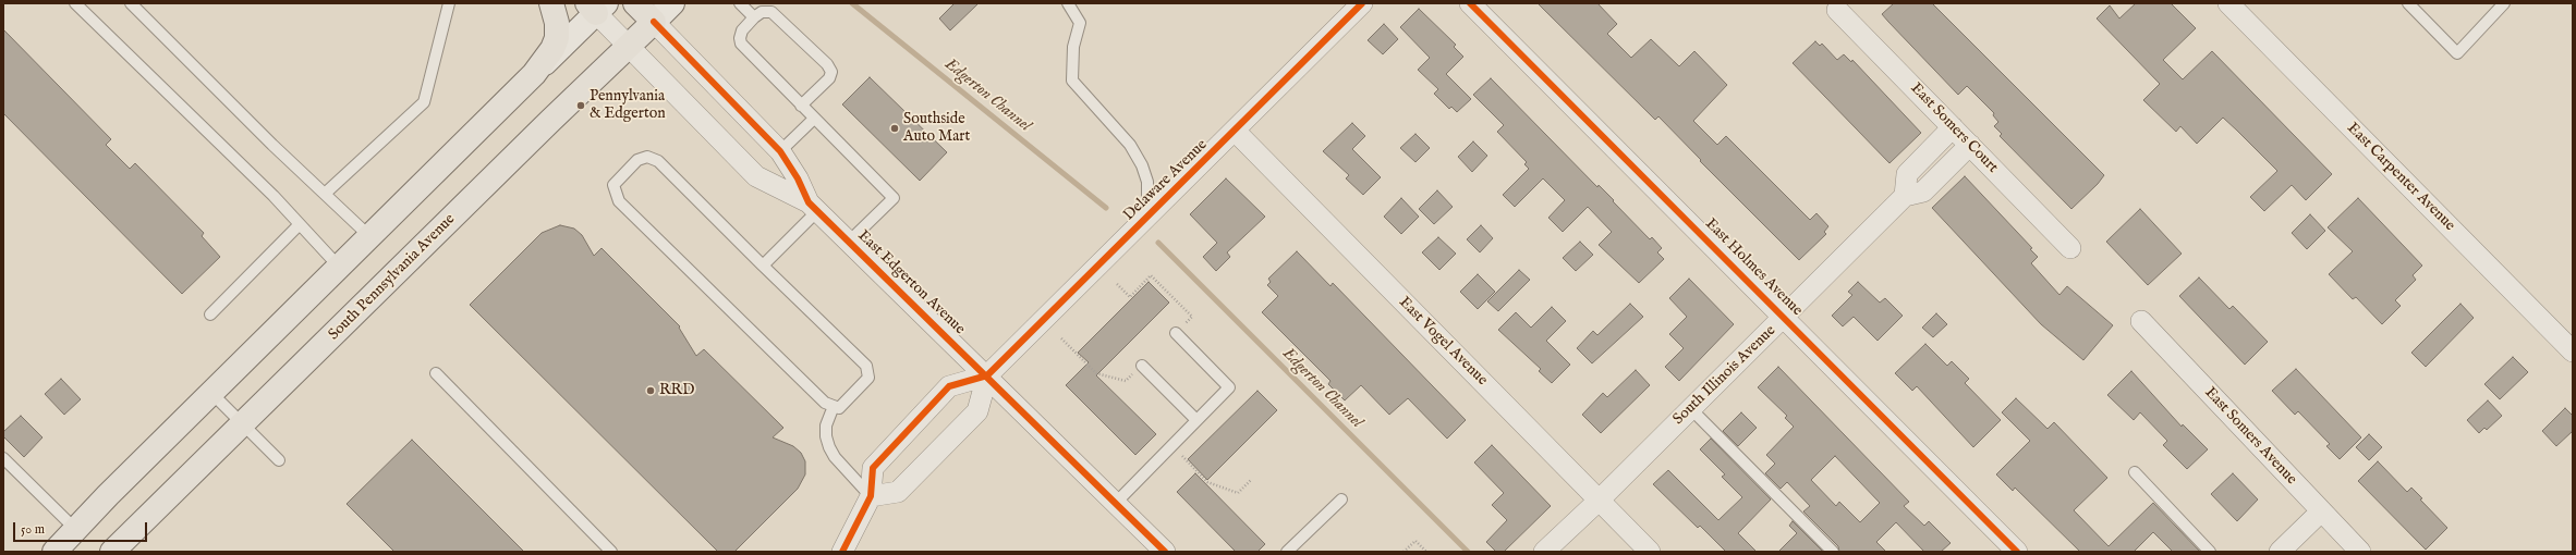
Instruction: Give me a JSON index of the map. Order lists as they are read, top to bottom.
{
  "streets": {
    "main road": ["South Pennsylvania Avenue"],
    "street": [
      "East Somers Court",
      "East Carpenter Avenue",
      "Delaware Avenue",
      "East Holmes Avenue",
      "East Edgerton Avenue",
      "East Vogel Avenue",
      "South Illinois Avenue",
      "East Somers Avenue"
    ]
  },
  "crossings": [
    ["East Somers Court", "South Illinois Avenue"],
    ["Delaware Avenue", "East Edgerton Avenue"],
    ["Delaware Avenue", "East Vogel Avenue"],
    ["East Holmes Avenue", "South Illinois Avenue"],
    ["South Pennsylvania Avenue", "East Edgerton Avenue"],
    ["East Vogel Avenue", "South Illinois Avenue"]
  ],
  "water": ["Edgerton Channel"],
  "places": ["Pennylvania & Edgerton", "Southside Auto Mart", "RRD"],
  "scale_bar": "50 m"
}
